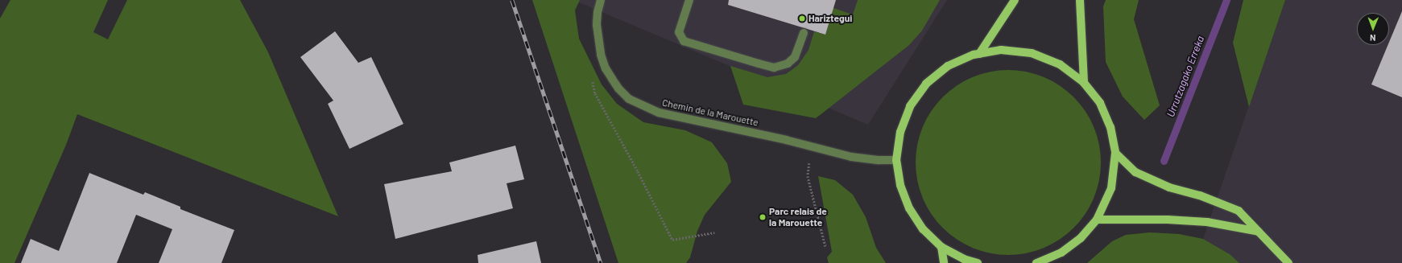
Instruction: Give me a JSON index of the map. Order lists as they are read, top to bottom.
{
  "streets": {
    "street": ["Chemin de la Marouette"]
  },
  "water": ["Urrutzagako Erreka"],
  "places": ["Hariztegui", "Parc relais de la Marouette"],
  "north": "bottom"
}
